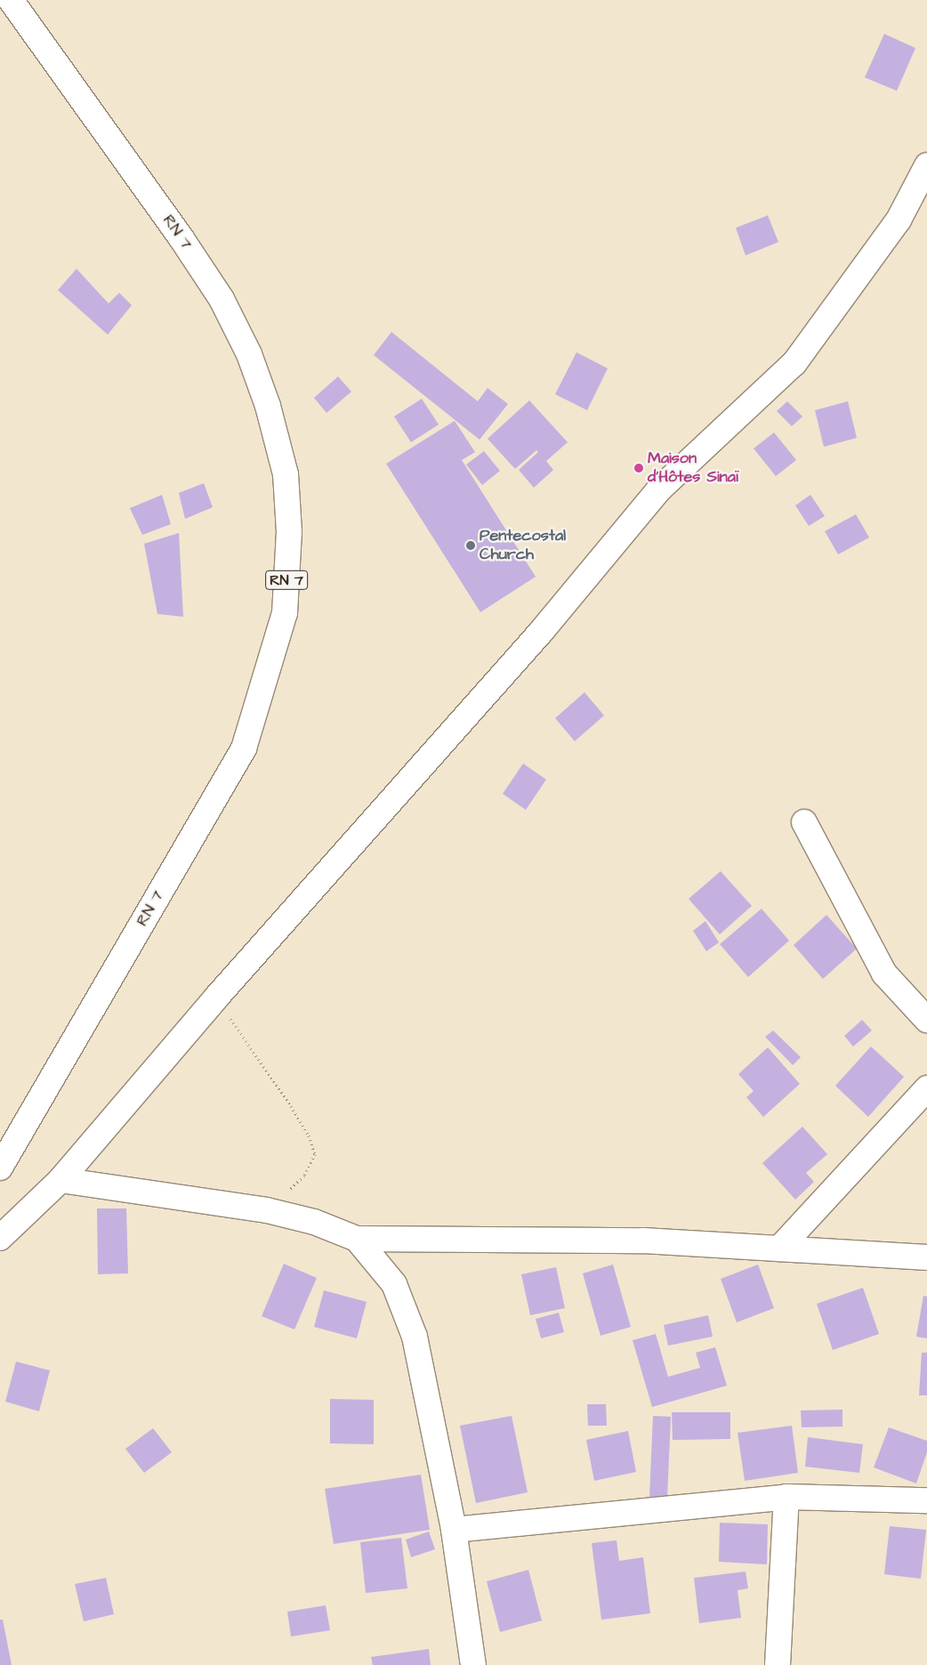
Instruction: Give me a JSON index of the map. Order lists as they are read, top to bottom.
{
  "streets": {
    "main road": ["RN 7"]
  },
  "places": ["Maison d'Hôtes Sinaï", "Pentecostal Church"]
}
